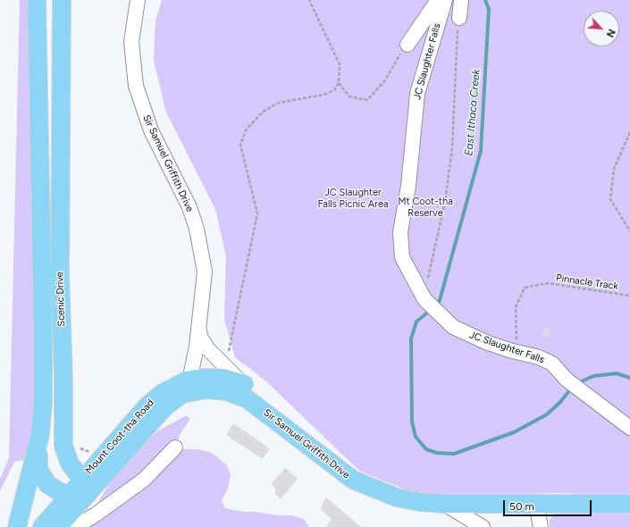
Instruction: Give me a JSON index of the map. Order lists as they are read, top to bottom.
{
  "streets": {
    "main road": ["Sir Samuel Griffith Drive", "Scenic Drive", "Mount Coot-tha Road"],
    "street": ["JC Slaughter Falls"],
    "path": ["Pinnacle Track"]
  },
  "crossings": [
    ["JC Slaughter Falls", "Pinnacle Track"],
    ["Sir Samuel Griffith Drive", "Scenic Drive"],
    ["Sir Samuel Griffith Drive", "Mount Coot-tha Road"],
    ["Scenic Drive", "Mount Coot-tha Road"]
  ],
  "water": ["East Ithaca Creek"],
  "parks": ["JC Slaughter Falls Picnic Area", "Mt Coot-tha Reserve"],
  "scale_bar": "50 m",
  "north": "bottom right"
}
